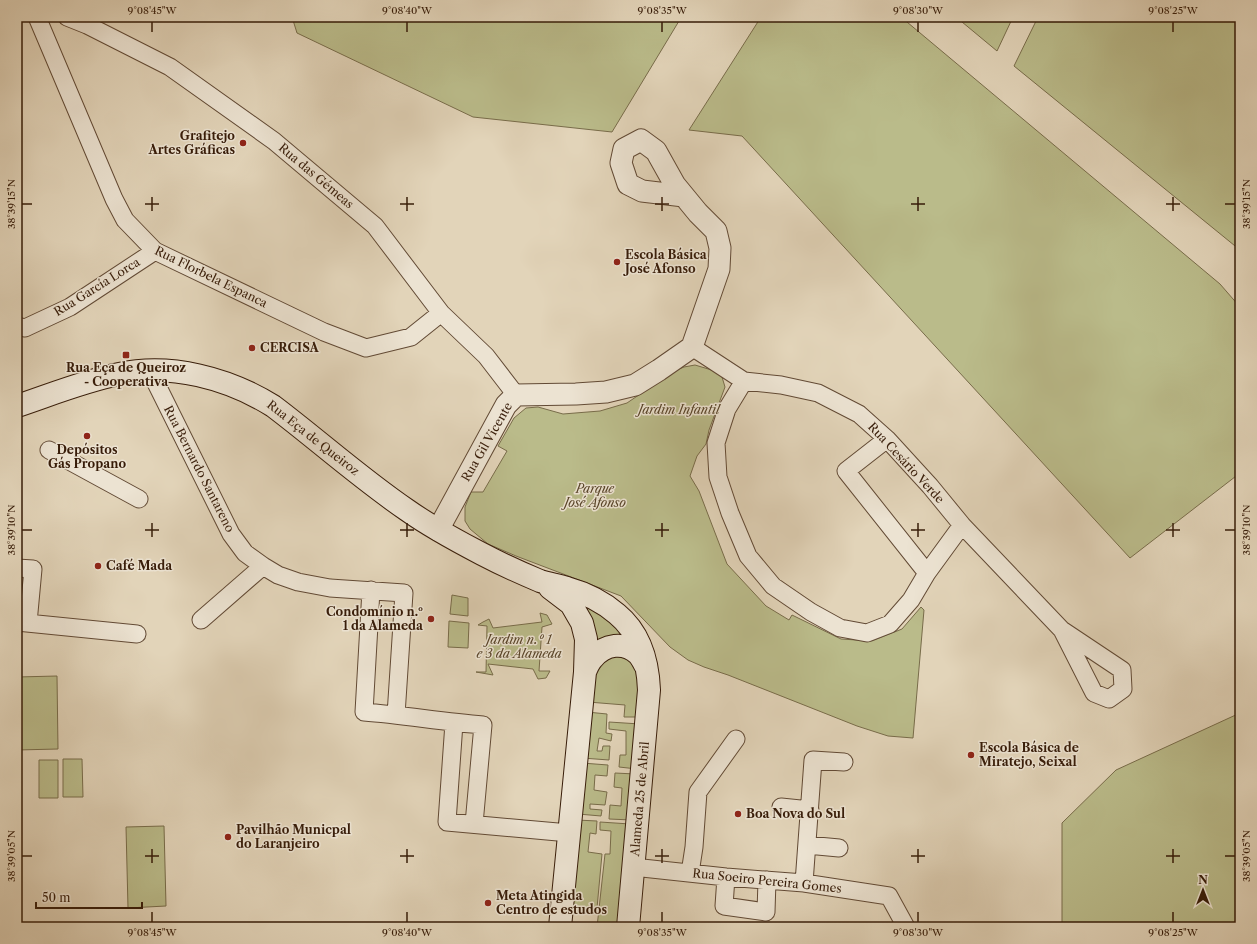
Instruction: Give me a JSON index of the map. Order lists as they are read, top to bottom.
{
  "streets": {
    "main road": ["Rua Eça de Queiroz", "Alameda 25 de Abril"],
    "street": [
      "Rua das Gémeas",
      "Rua Florbela Espanca",
      "Rua García Lorca",
      "Rua Gil Vicente",
      "Rua Cesário Verde",
      "Rua Bernardo Santareno",
      "Rua Soeiro Pereira Gomes"
    ]
  },
  "crossings": [
    ["Rua das Gémeas", "Rua Florbela Espanca"],
    ["Rua das Gémeas", "Rua Gil Vicente"],
    ["Rua Florbela Espanca", "Rua García Lorca"],
    ["Rua Eça de Queiroz", "Rua Gil Vicente"],
    ["Rua Eça de Queiroz", "Rua Bernardo Santareno"],
    ["Rua Eça de Queiroz", "Alameda 25 de Abril"],
    ["Rua Gil Vicente", "Rua Cesário Verde"],
    ["Alameda 25 de Abril", "Rua Soeiro Pereira Gomes"]
  ],
  "parks": ["Jardim Infantil", "Parque José Afonso", "Jardim n.º 1 e 3 da Alameda"],
  "places": {
    "other": [
      "Grafitejo Artes Gráficas",
      "Escola Básica José Afonso",
      "CERCISA",
      "Depósitos Gás Propano",
      "Café Mada",
      "Condomínio n.º 1 da Alameda",
      "Escola Básica de Miratejo, Seixal",
      "Boa Nova do Sul",
      "Pavilhão Municpal do Laranjeiro",
      "Meta Atingida Centro de estudos"
    ],
    "transit": ["Rua Eça de Queiroz - Cooperativa"]
  },
  "scale_bar": "50 m",
  "north": "top",
  "coordinates": [
    "9°08'45\"W",
    "9°08'40\"W",
    "9°08'35\"W",
    "9°08'30\"W",
    "9°08'25\"W",
    "38°39'15\"N",
    "38°39'10\"N",
    "38°39'05\"N"
  ]
}
